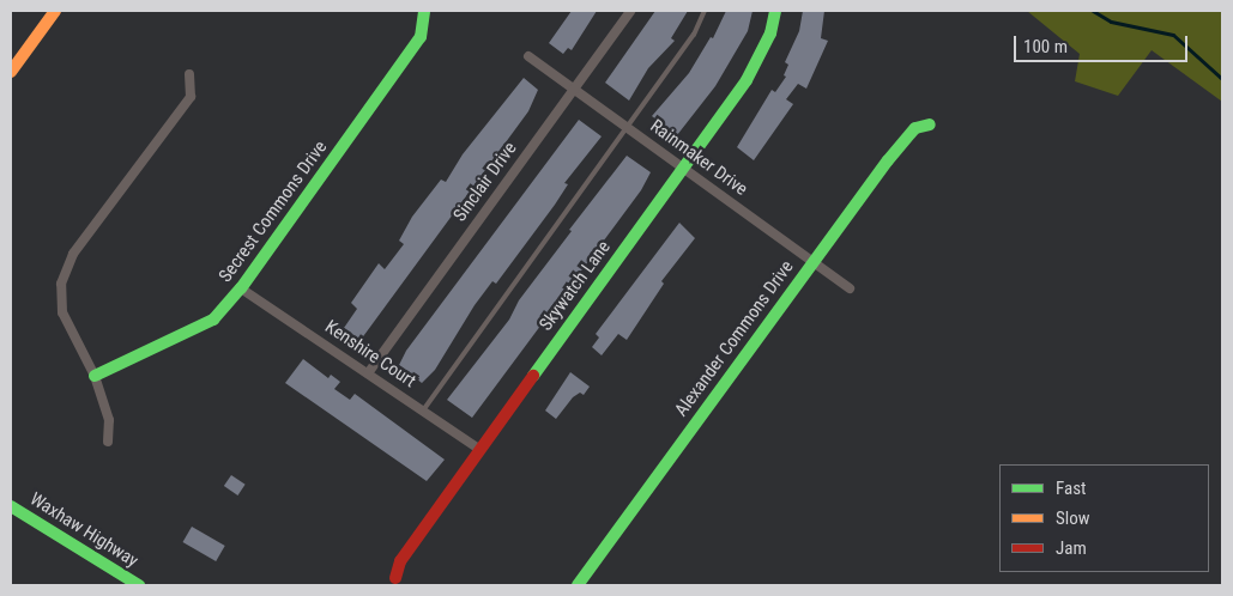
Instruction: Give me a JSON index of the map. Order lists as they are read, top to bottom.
{
  "streets": {
    "street": [
      "Rainmaker Drive",
      "Sinclair Drive",
      "Secrest Commons Drive",
      "Skywatch Lane",
      "Alexander Commons Drive",
      "Kenshire Court",
      "Waxhaw Highway"
    ]
  },
  "crossings": [
    ["Rainmaker Drive", "Sinclair Drive"],
    ["Rainmaker Drive", "Skywatch Lane"],
    ["Rainmaker Drive", "Alexander Commons Drive"],
    ["Sinclair Drive", "Kenshire Court"],
    ["Secrest Commons Drive", "Kenshire Court"],
    ["Skywatch Lane", "Kenshire Court"]
  ],
  "legend": ["Fast", "Slow", "Jam"],
  "scale_bar": "100 m"
}
